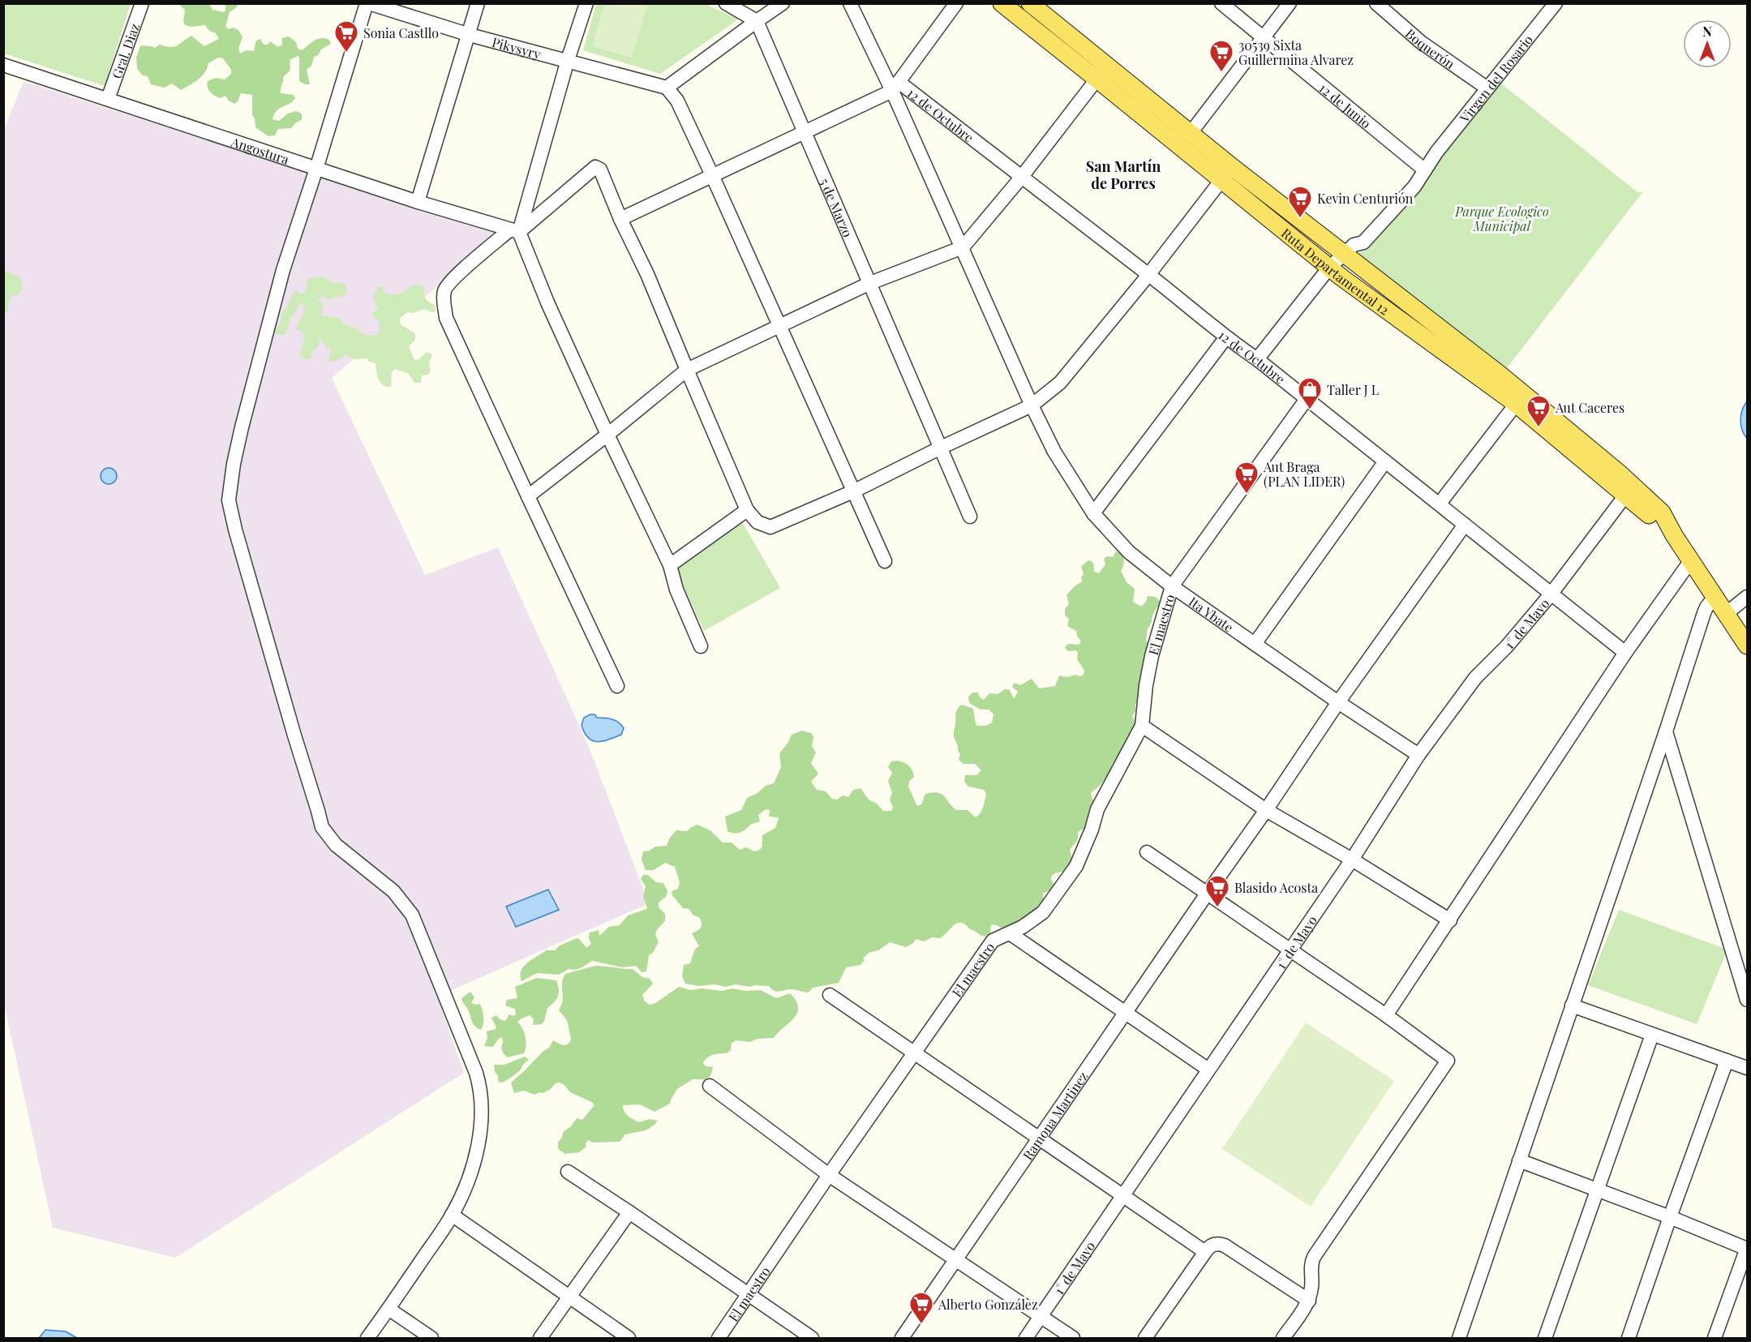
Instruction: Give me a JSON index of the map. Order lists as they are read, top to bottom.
{
  "streets": {
    "main road": ["Ruta Departamental 12"],
    "street": [
      "Pikysyry",
      "Boquerón",
      "Gral. Diaz",
      "Virgen del Rosario",
      "12 de Junio",
      "12 de Octubre",
      "Angostura",
      "5 de Marzo",
      "Ita Ybate",
      "1° de Mayo",
      "El maestro",
      "Ramona Martinez"
    ]
  },
  "crossings": [
    ["Boquerón", "Virgen del Rosario"],
    ["Gral. Diaz", "Angostura"],
    ["Virgen del Rosario", "12 de Junio"],
    ["Virgen del Rosario", "12 de Octubre"],
    ["Virgen del Rosario", "Ruta Departamental 12"],
    ["12 de Octubre", "Ita Ybate"],
    ["12 de Octubre", "1° de Mayo"],
    ["12 de Octubre", "El maestro"],
    ["12 de Octubre", "Ramona Martinez"],
    ["Ruta Departamental 12", "1° de Mayo"],
    ["Ita Ybate", "1° de Mayo"],
    ["Ita Ybate", "El maestro"],
    ["Ita Ybate", "Ramona Martinez"]
  ],
  "districts": ["San Martín de Porres"],
  "parks": ["Parque Ecologico Municipal"],
  "places": {
    "supermarket": [
      "Sonia Castllo",
      "30539 Sixta Guillermina Alvarez",
      "Kevin Centurión",
      "Aut Caceres",
      "Aut Braga (PLAN LIDER)",
      "Blasido Acosta",
      "Alberto González"
    ],
    "shop": ["Taller J L"]
  },
  "north": "top"
}
